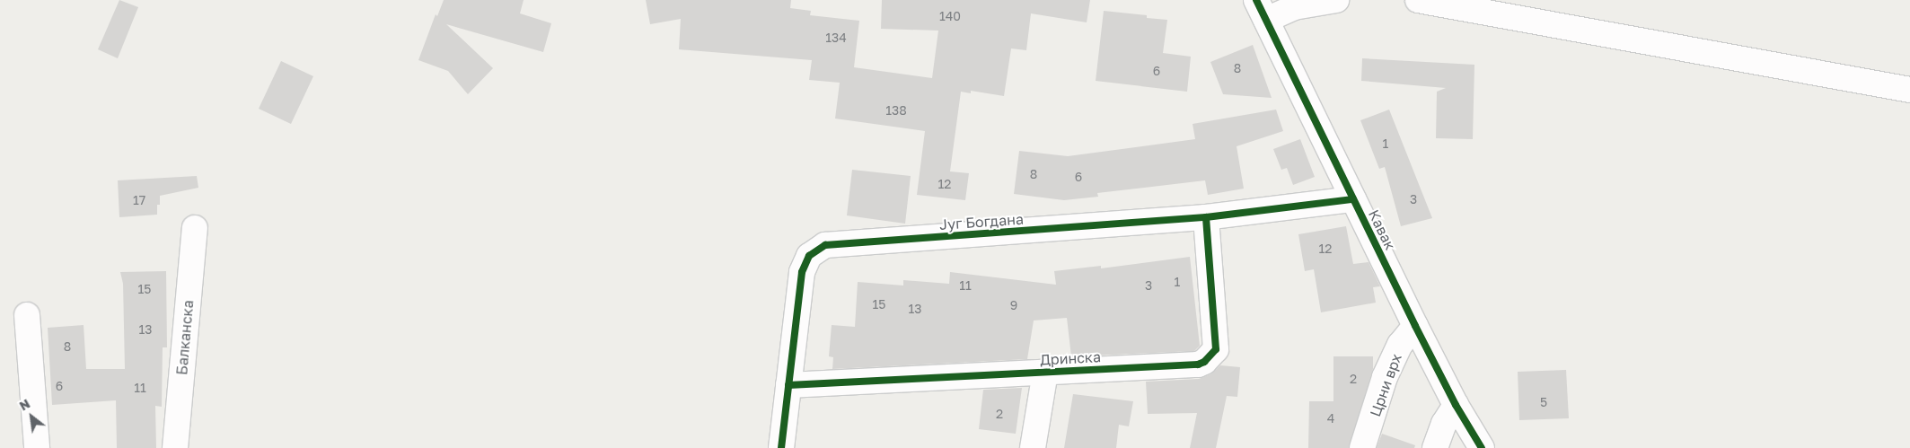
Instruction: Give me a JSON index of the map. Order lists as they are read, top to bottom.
{
  "streets": {
    "street": [
      "Југ Богдана",
      "Кавак",
      "Балканска",
      "Дринска",
      "Црни врх"
    ]
  },
  "crossings": [
    ["Југ Богдана", "Кавак"],
    ["Југ Богдана", "Дринска"],
    ["Кавак", "Црни врх"]
  ],
  "house_numbers": [
    "140",
    "134",
    "8",
    "6",
    "138",
    "1",
    "8",
    "6",
    "12",
    "3",
    "17",
    "12",
    "1",
    "11",
    "3",
    "15",
    "15",
    "9",
    "13",
    "13",
    "8",
    "2",
    "6",
    "11",
    "5",
    "2",
    "4"
  ],
  "north": "top left"
}
